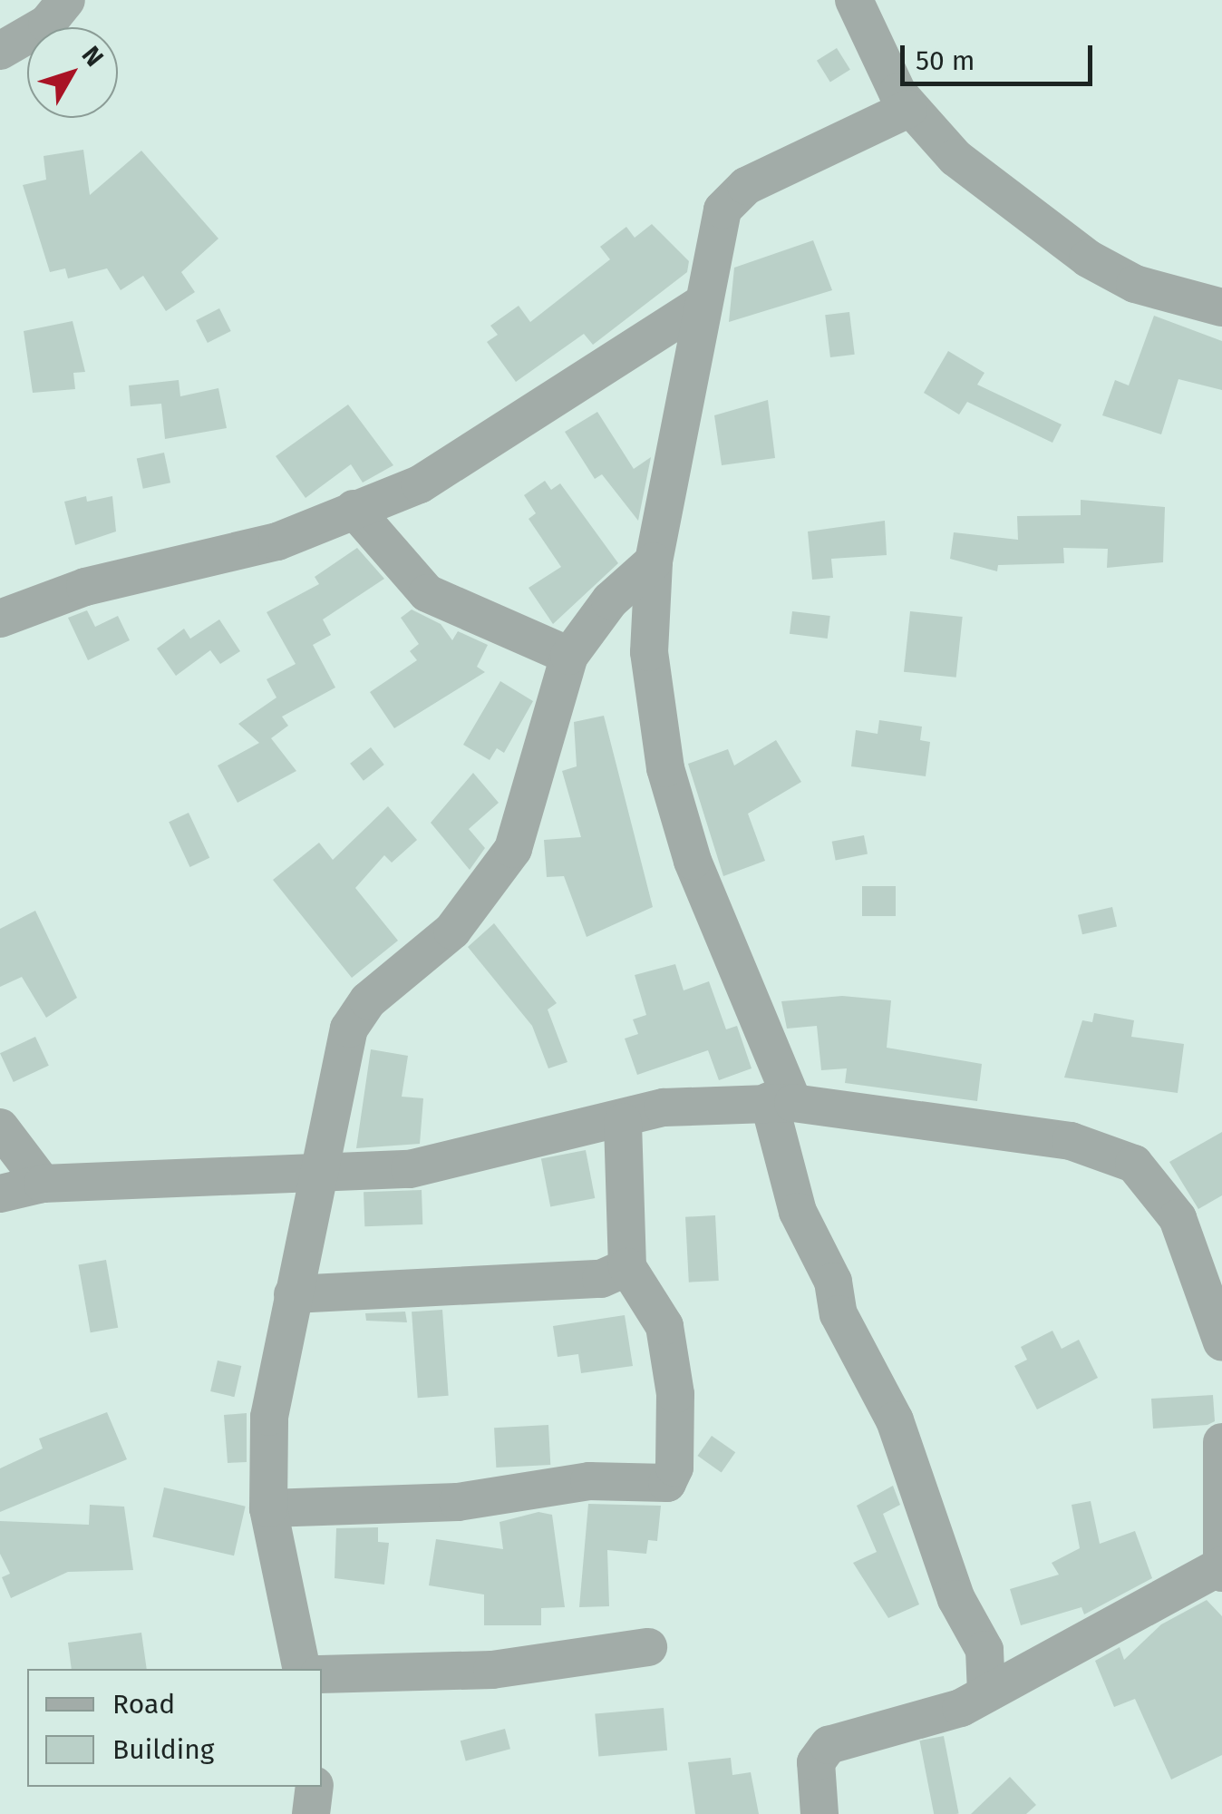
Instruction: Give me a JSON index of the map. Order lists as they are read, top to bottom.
{
  "legend": ["Road", "Building"],
  "scale_bar": "50 m",
  "north": "top right"
}
